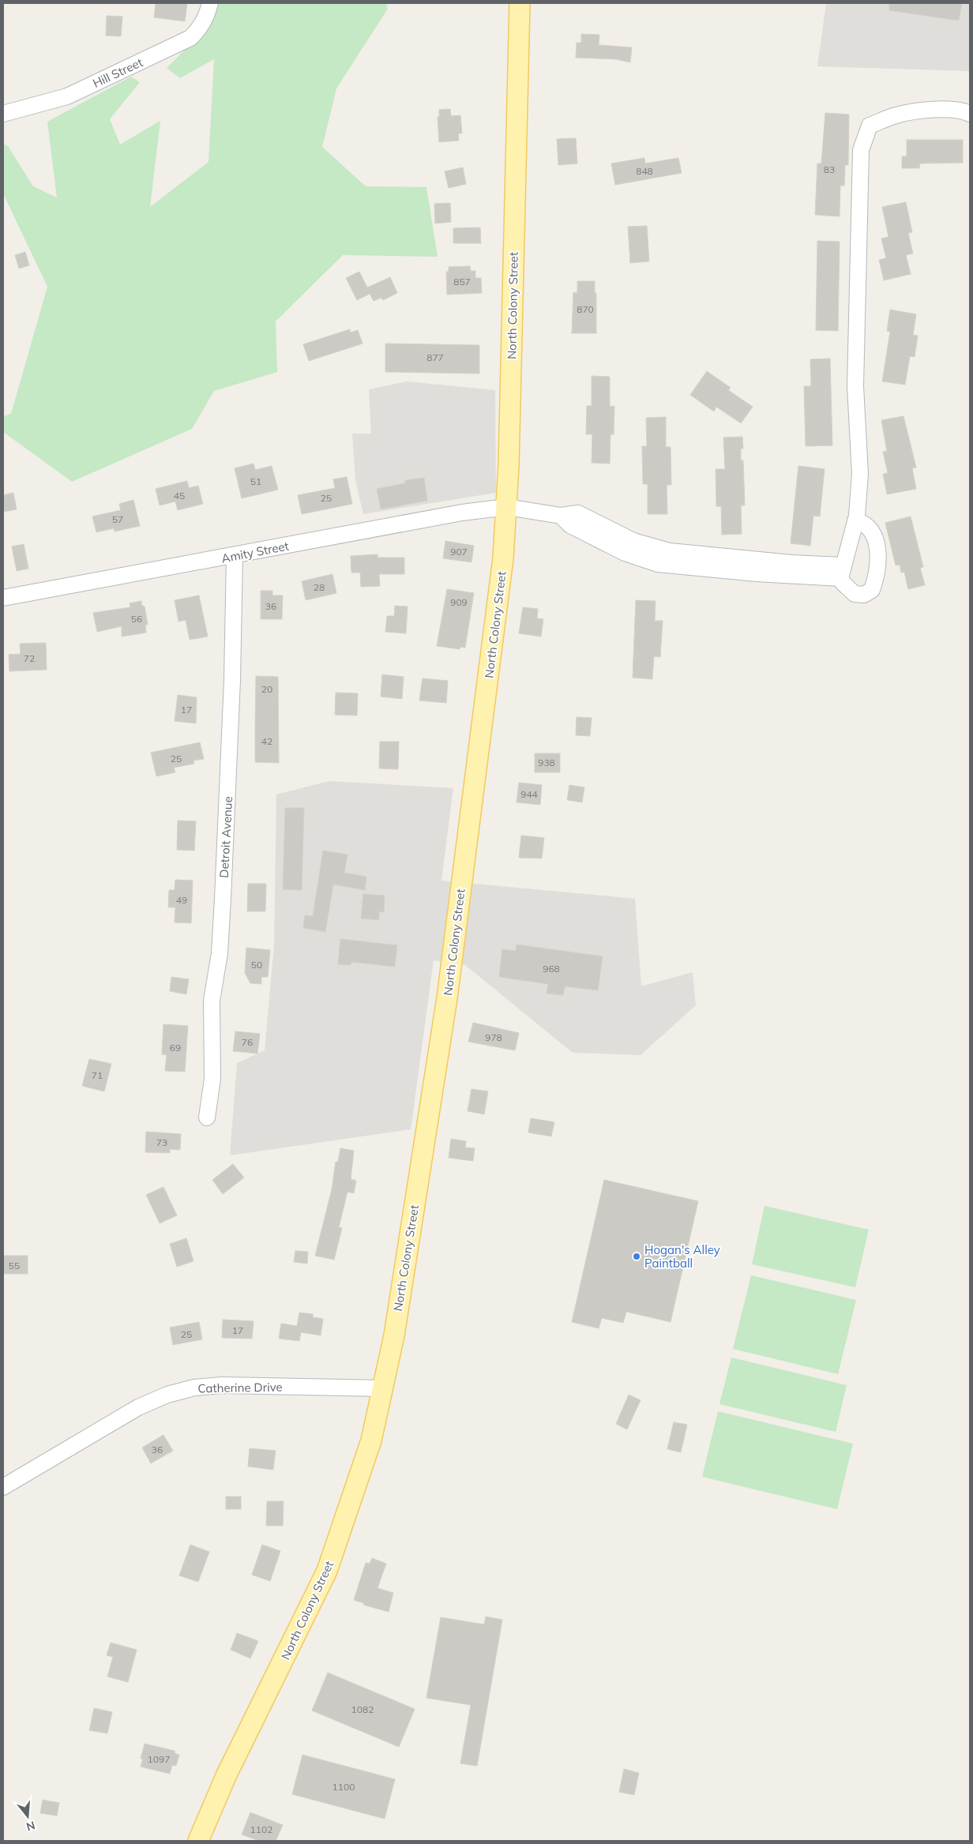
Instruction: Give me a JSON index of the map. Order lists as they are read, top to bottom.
{
  "streets": {
    "main road": ["North Colony Street"],
    "street": [
      "Hill Street",
      "Amity Street",
      "Detroit Avenue",
      "Catherine Drive"
    ]
  },
  "crossings": [
    ["North Colony Street", "Amity Street"],
    ["North Colony Street", "Catherine Drive"],
    ["Amity Street", "Detroit Avenue"]
  ],
  "places": ["Hogan's Alley Paintball"],
  "house_numbers": [
    "83",
    "848",
    "857",
    "870",
    "877",
    "51",
    "45",
    "25",
    "57",
    "907",
    "28",
    "909",
    "36",
    "56",
    "72",
    "20",
    "17",
    "42",
    "25",
    "938",
    "944",
    "49",
    "50",
    "968",
    "978",
    "76",
    "69",
    "71",
    "73",
    "55",
    "17",
    "25",
    "36",
    "1082",
    "1097",
    "1100",
    "1102"
  ],
  "north": "bottom"
}
